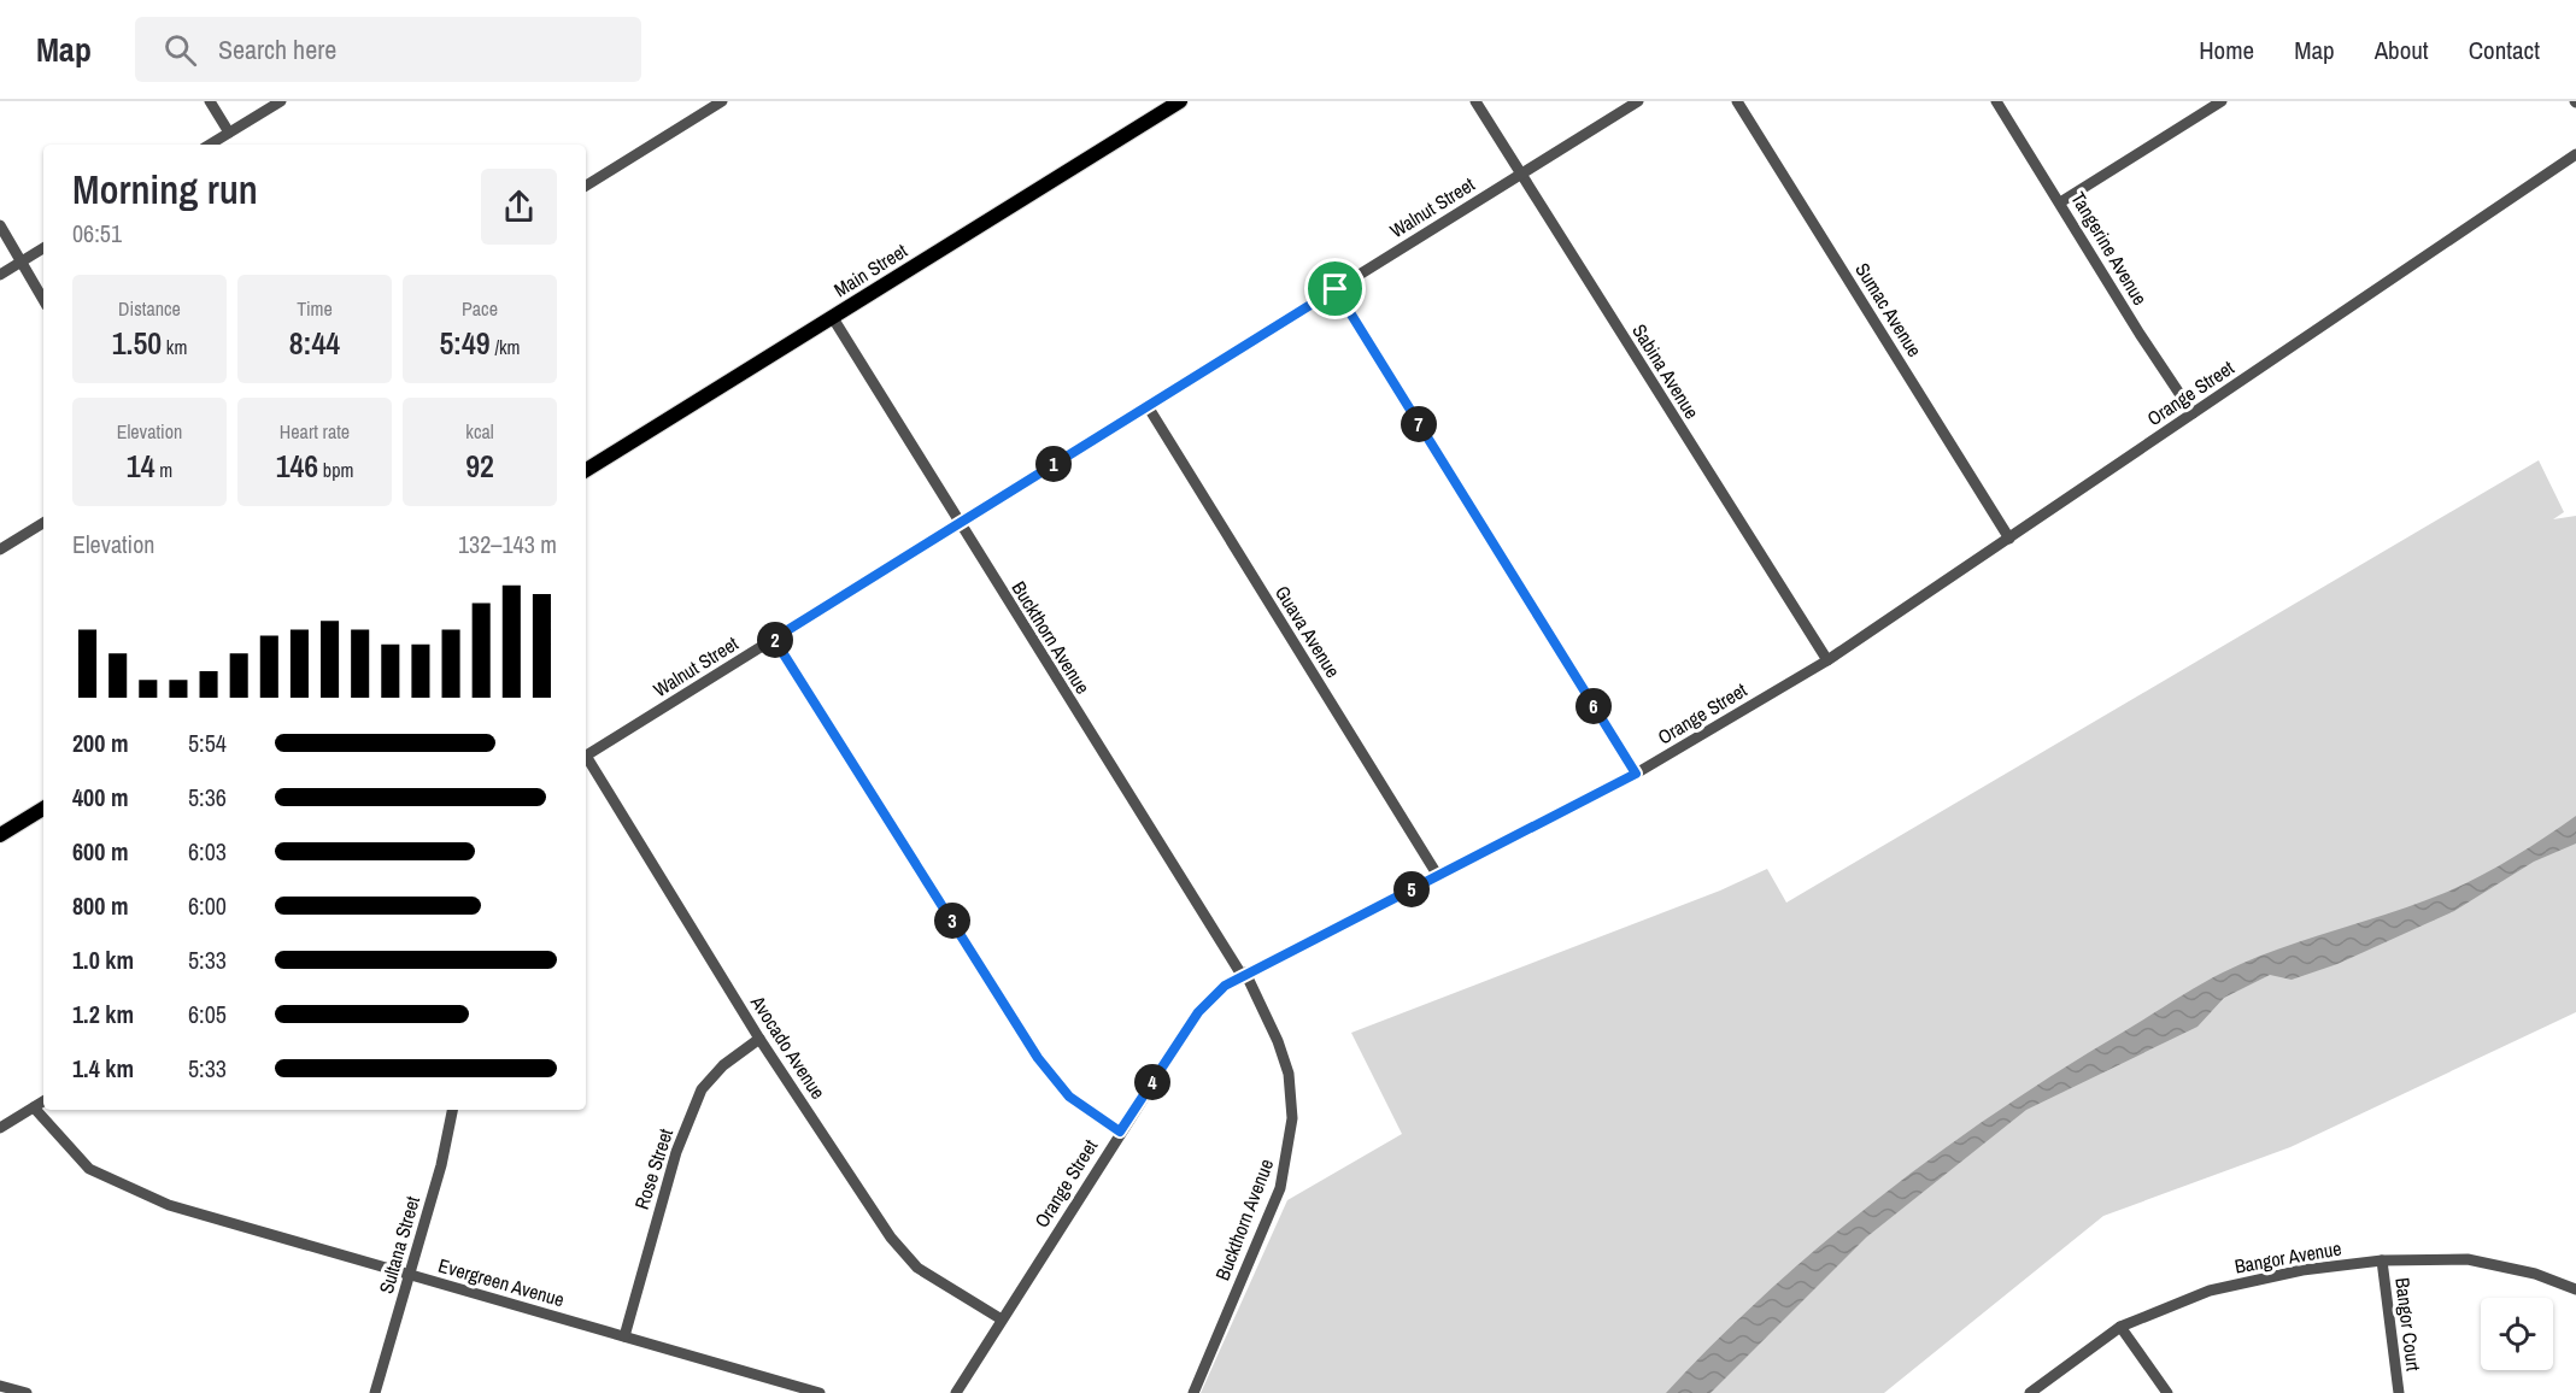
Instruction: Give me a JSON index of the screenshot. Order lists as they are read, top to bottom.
{
  "streets": {
    "main road": ["Main Street"],
    "street": [
      "Walnut Street",
      "Tangerine Avenue",
      "Sumac Avenue",
      "Sabina Avenue",
      "Orange Street",
      "Guava Avenue",
      "Buckthorn Avenue",
      "Avocado Avenue",
      "Rose Street",
      "Sultana Street",
      "Bangor Avenue",
      "Evergreen Avenue",
      "Bangor Court"
    ]
  },
  "crossings": [
    ["Walnut Street", "Sabina Avenue"],
    ["Walnut Street", "Guava Avenue"],
    ["Walnut Street", "Buckthorn Avenue"],
    ["Tangerine Avenue", "Orange Street"],
    ["Main Street", "Buckthorn Avenue"],
    ["Sumac Avenue", "Orange Street"],
    ["Sabina Avenue", "Orange Street"],
    ["Orange Street", "Guava Avenue"],
    ["Orange Street", "Buckthorn Avenue"],
    ["Orange Street", "Avocado Avenue"],
    ["Avocado Avenue", "Rose Street"],
    ["Rose Street", "Evergreen Avenue"],
    ["Sultana Street", "Evergreen Avenue"],
    ["Bangor Avenue", "Bangor Court"]
  ],
  "page": {
    "header": "Map",
    "search": "Search here",
    "nav": [
      "Home",
      "Map",
      "About",
      "Contact"
    ],
    "heading": ["Morning run", "06:51"],
    "stats": [
      ["Distance", "1.50 km"],
      ["Time", "8:44"],
      ["Pace", "5:49 /km"],
      ["Elevation", "14 m"],
      ["Heart rate", "146 bpm"],
      ["kcal", "92"]
    ],
    "pins": [
      "7",
      "1",
      "2",
      "6",
      "5",
      "3",
      "4"
    ],
    "chart": ["Elevation", "132–143 m"],
    "list": [
      {
        "name": "200 m",
        "note": "5:54"
      },
      {
        "name": "400 m",
        "note": "5:36"
      },
      {
        "name": "600 m",
        "note": "6:03"
      },
      {
        "name": "800 m",
        "note": "6:00"
      },
      {
        "name": "1.0 km",
        "note": "5:33"
      },
      {
        "name": "1.2 km",
        "note": "6:05"
      },
      {
        "name": "1.4 km",
        "note": "5:33"
      }
    ]
  }
}
